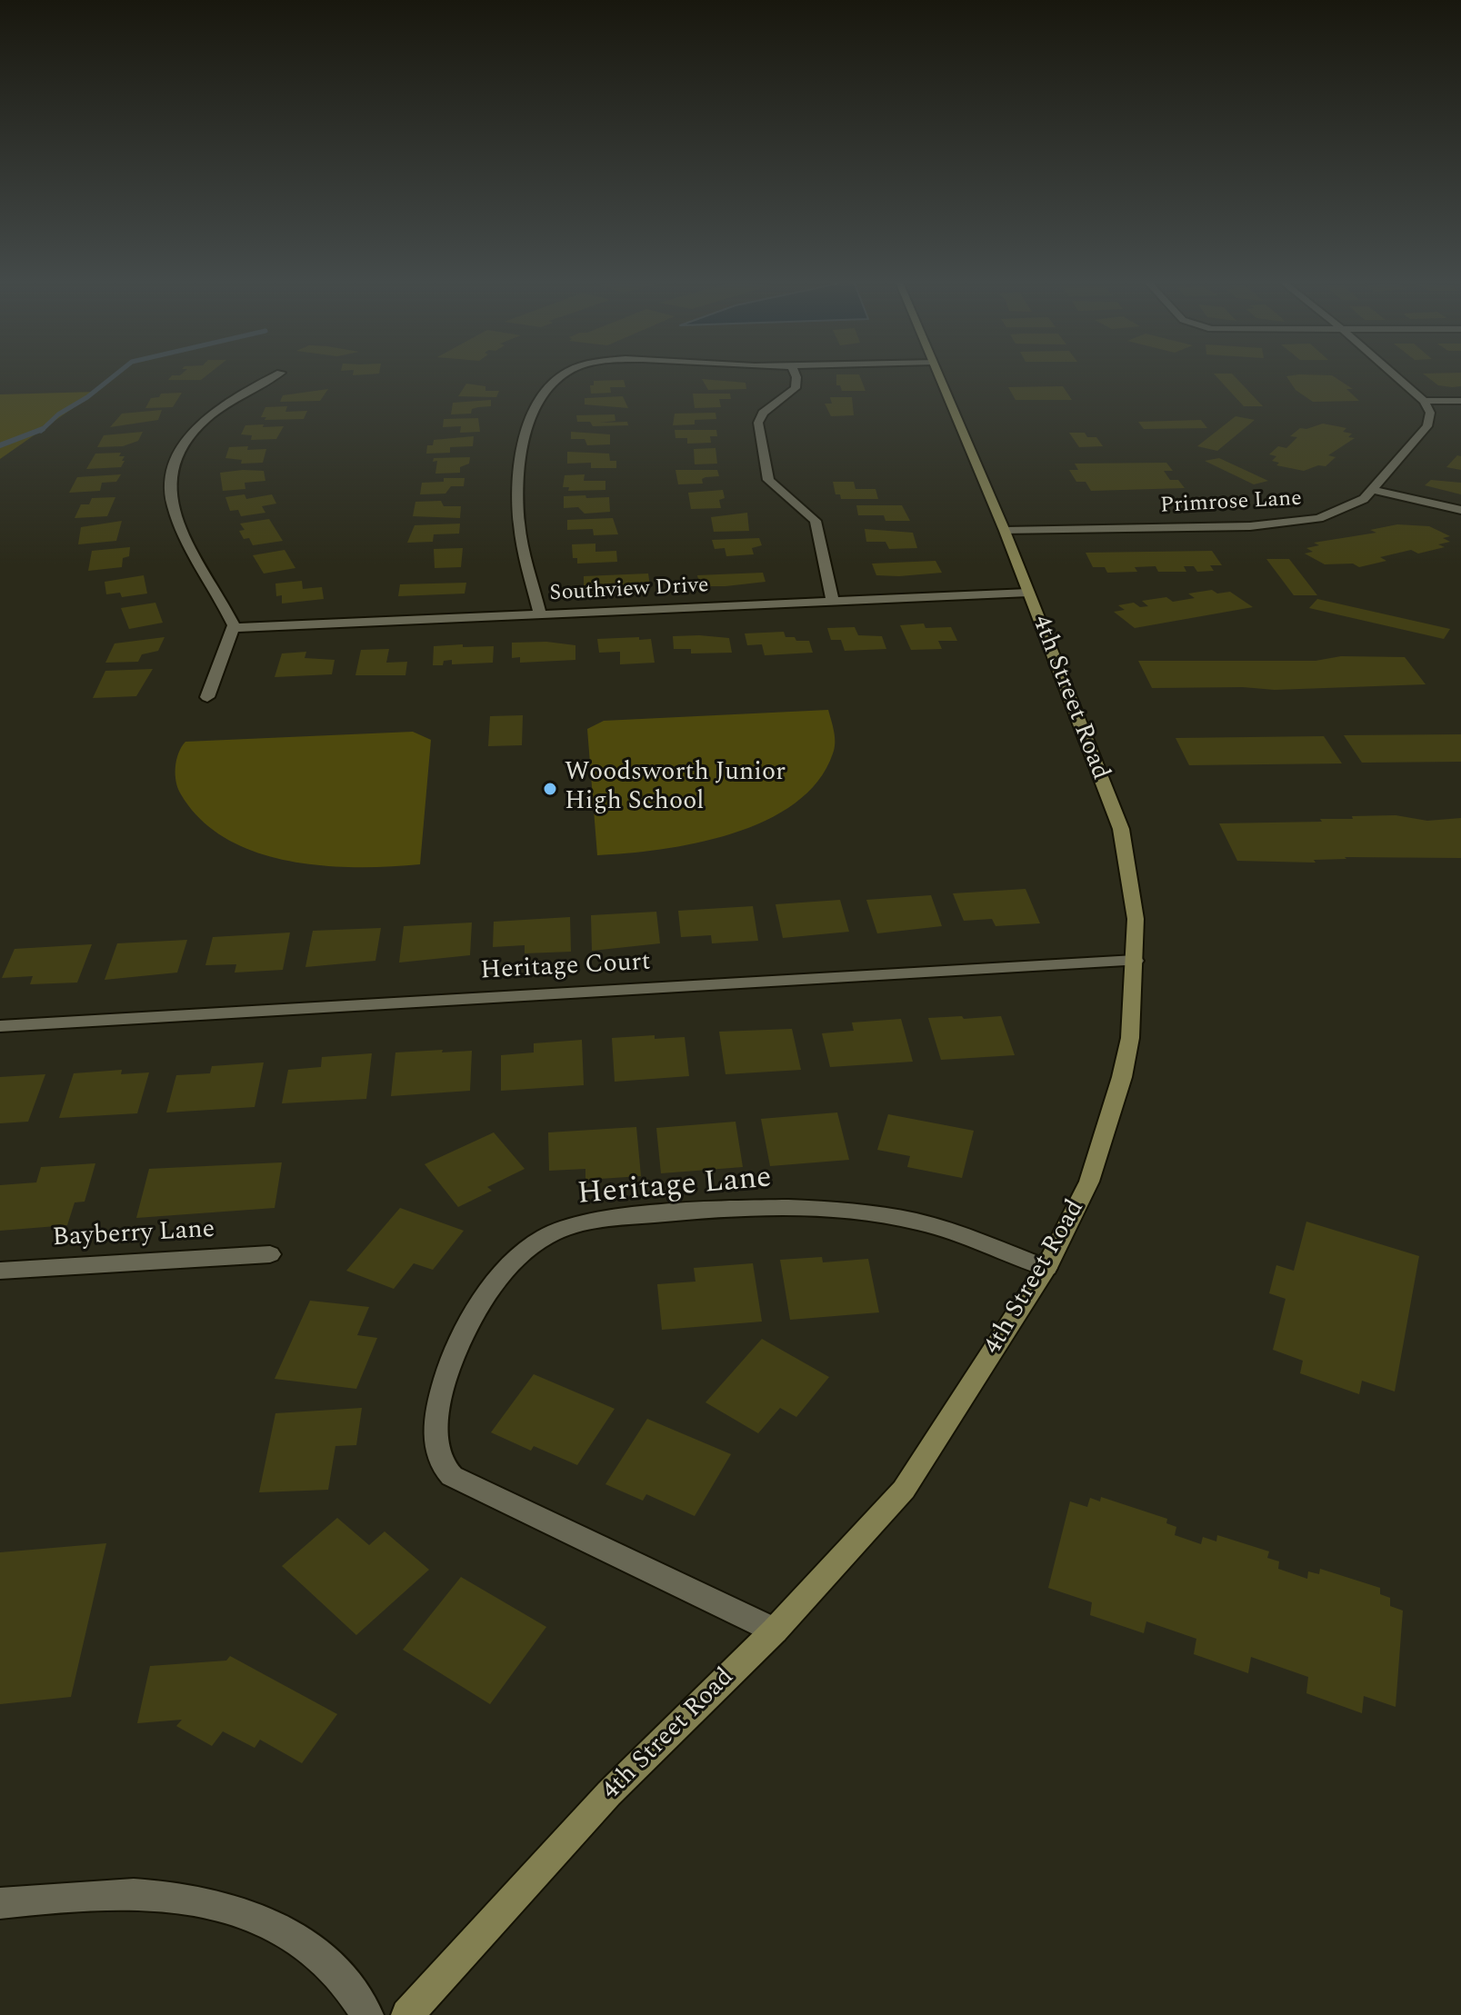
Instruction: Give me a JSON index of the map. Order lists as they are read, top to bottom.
{
  "streets": {
    "street": [
      "Primrose Lane",
      "Southview Drive",
      "4th Street Road",
      "Heritage Court",
      "Heritage Lane",
      "Bayberry Lane"
    ]
  },
  "crossings": [
    ["Primrose Lane", "4th Street Road"],
    ["Southview Drive", "4th Street Road"],
    ["4th Street Road", "Heritage Court"],
    ["4th Street Road", "Heritage Lane"]
  ],
  "places": ["Woodsworth Junior High School"]
}
